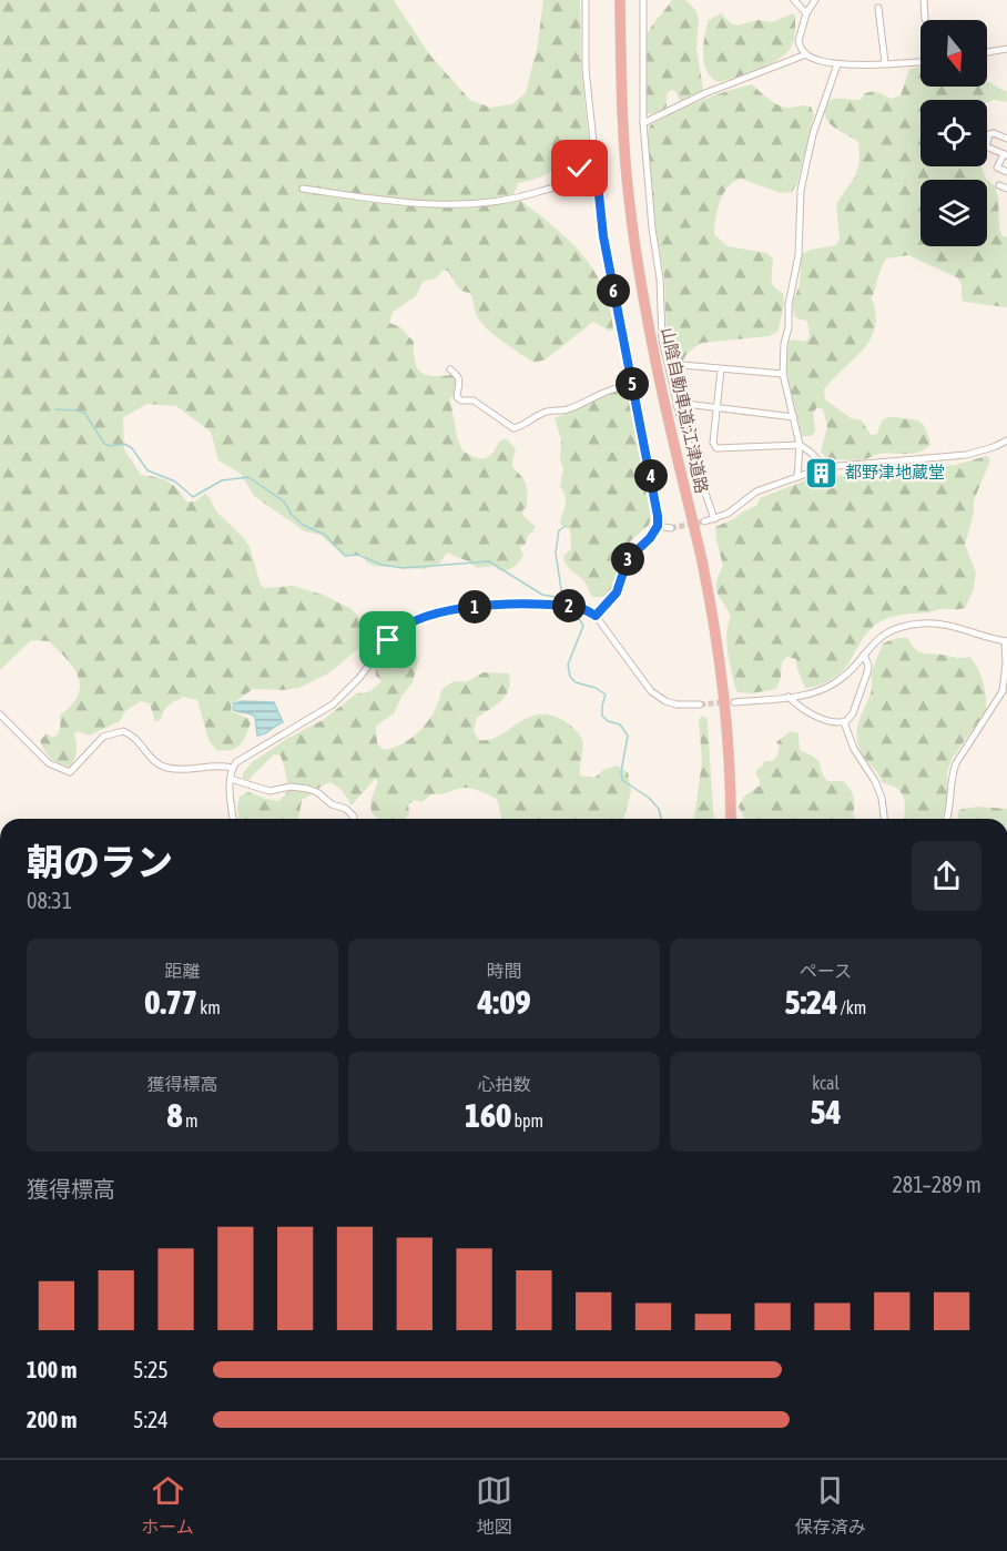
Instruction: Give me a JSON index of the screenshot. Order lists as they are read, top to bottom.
{
  "streets": {
    "highway": ["山陰自動車道;江津道路"]
  },
  "places": {
    "building": ["都野津地蔵堂"]
  },
  "north": "bottom",
  "page": {
    "pins": [
      "6",
      "5",
      "4",
      "3",
      "2",
      "1"
    ],
    "heading": ["朝のラン", "08:31"],
    "stats": [
      ["距離", "0.77 km"],
      ["時間", "4:09"],
      ["ペース", "5:24 /km"],
      ["獲得標高", "8 m"],
      ["心拍数", "160 bpm"],
      ["kcal", "54"]
    ],
    "chart": ["獲得標高", "281–289 m"],
    "list": [
      {
        "name": "100 m",
        "note": "5:25"
      },
      {
        "name": "200 m",
        "note": "5:24"
      }
    ],
    "tabs": ["ホーム", "地図", "保存済み"]
  }
}
